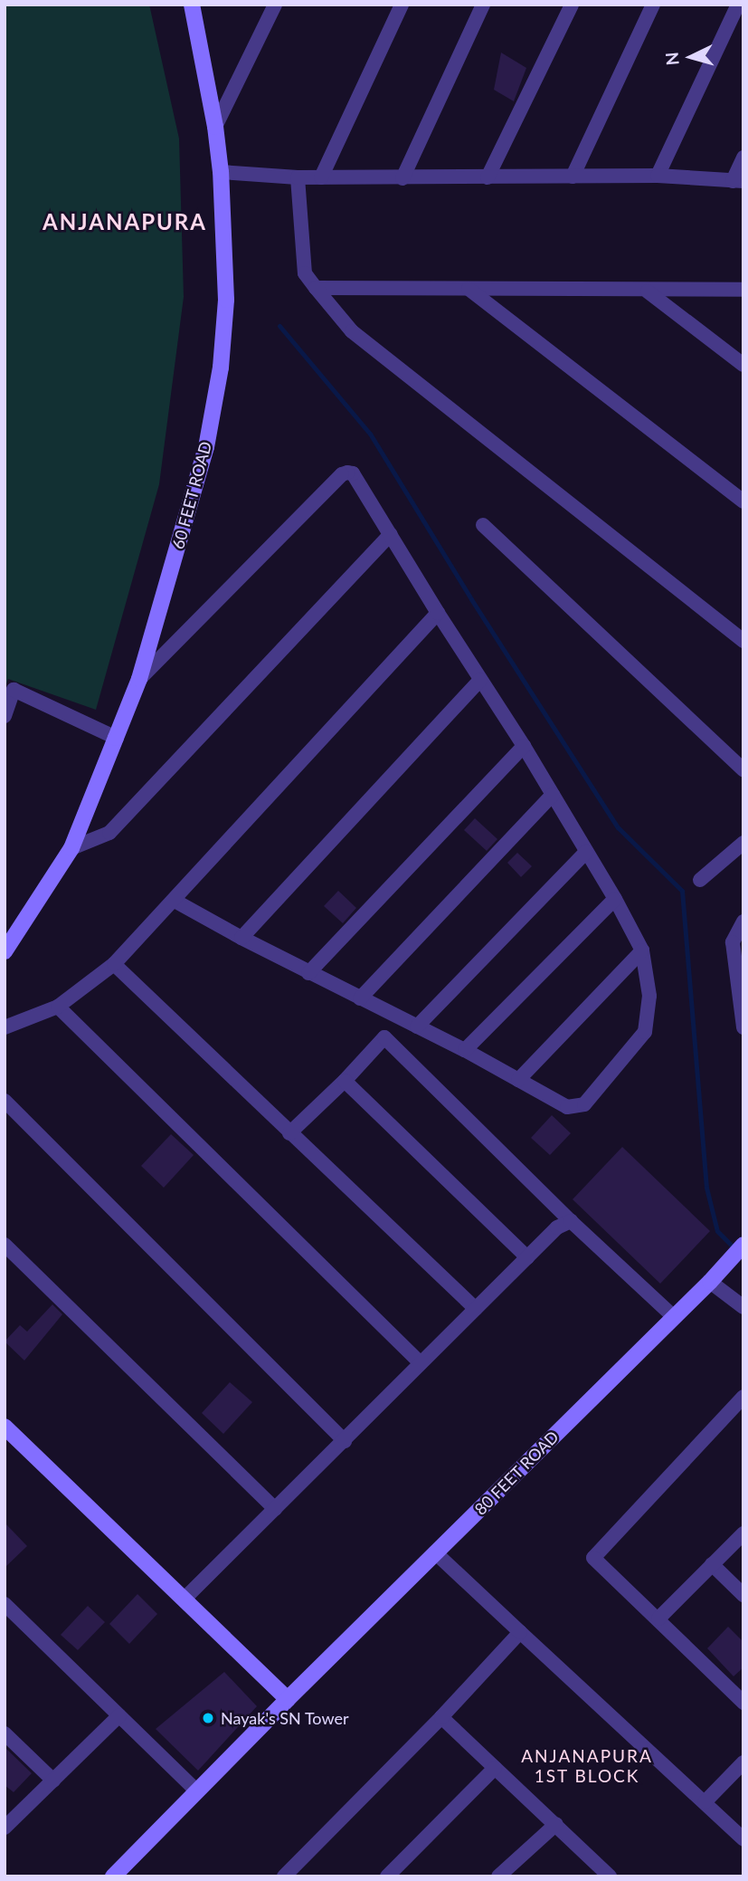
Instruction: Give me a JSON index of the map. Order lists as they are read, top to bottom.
{
  "streets": {
    "street": ["60 FEET ROAD", "80 FEET ROAD"]
  },
  "districts": ["ANJANAPURA", "ANJANAPURA 1ST BLOCK"],
  "places": ["Nayak's SN Tower"],
  "north": "left"
}
